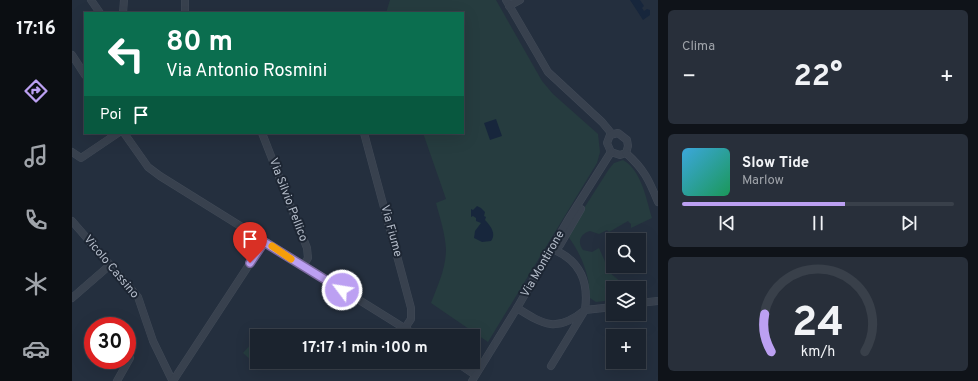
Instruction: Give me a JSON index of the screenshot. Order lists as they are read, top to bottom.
{
  "streets": {
    "street": [
      "Via Silvio Pellico",
      "Via Fiume",
      "Via Montirone",
      "Vicolo Cassino"
    ]
  },
  "page": {
    "tabs": "17:16",
    "tile": "Clima",
    "turn": ["80 m", "Via Antonio Rosmini"],
    "heat": ["−", "22°", "+"],
    "then": "Poi",
    "song": ["Slow Tide", "Marlow"],
    "map_buttons": "+",
    "limit": "30",
    "trip": "17:17 · 1 min · 100 m",
    "gauge": ["24", "km/h"]
  }
}
